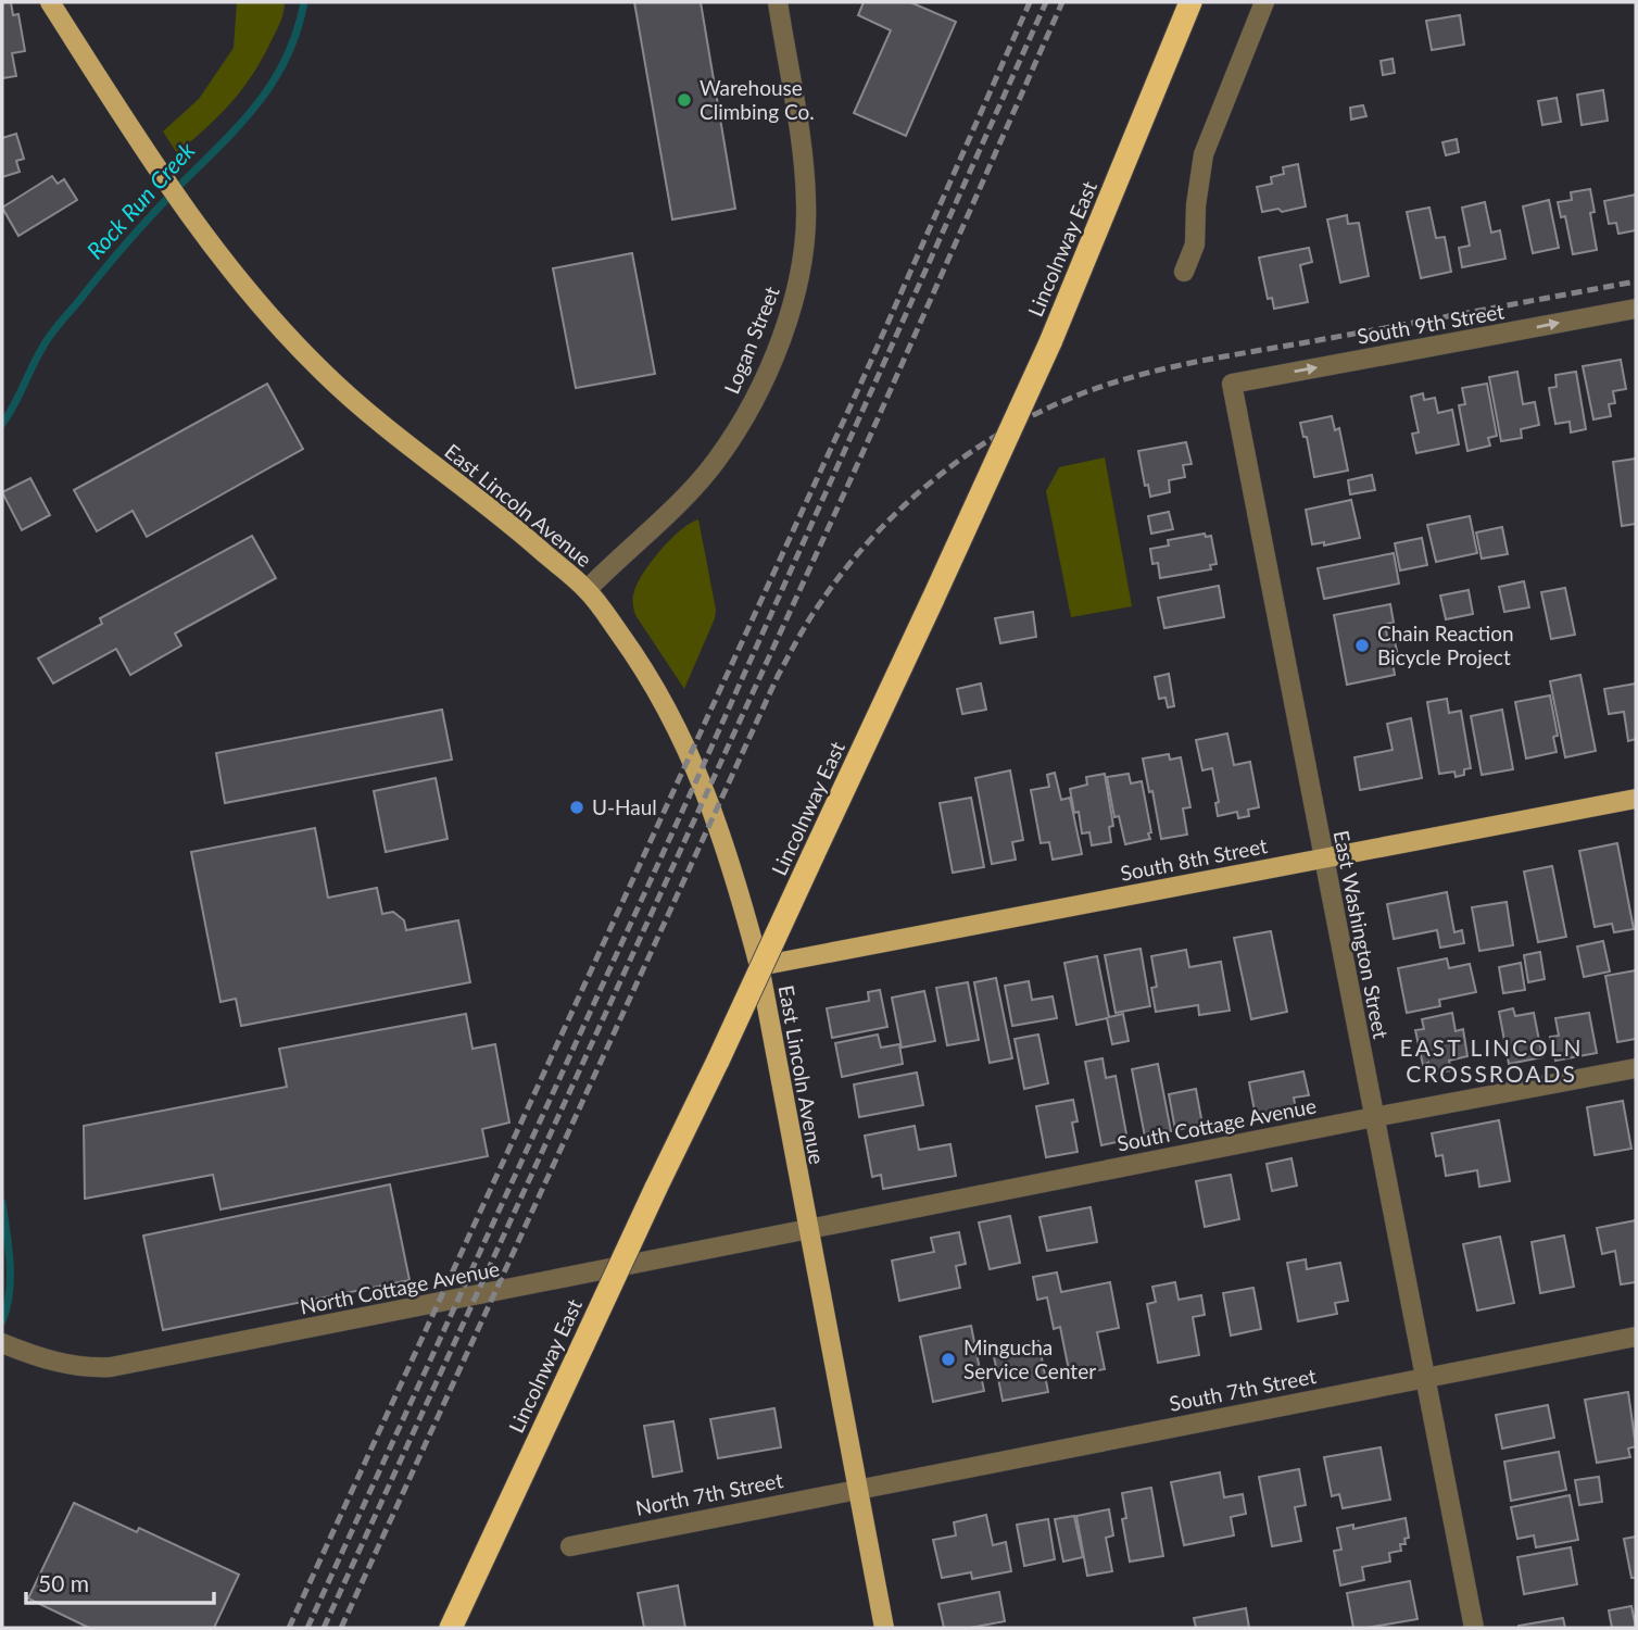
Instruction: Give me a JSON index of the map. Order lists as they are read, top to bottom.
{
  "streets": {
    "highway": ["Lincolnway East"],
    "main road": ["East Lincoln Avenue", "South 8th Street"],
    "street": [
      "South 9th Street",
      "Logan Street",
      "East Washington Street",
      "South Cottage Avenue",
      "North Cottage Avenue",
      "South 7th Street",
      "North 7th Street"
    ]
  },
  "crossings": [
    ["South 9th Street", "East Washington Street"],
    ["Logan Street", "East Lincoln Avenue"],
    ["East Lincoln Avenue", "South 8th Street"],
    ["East Lincoln Avenue", "South Cottage Avenue"],
    ["East Lincoln Avenue", "North Cottage Avenue"],
    ["East Lincoln Avenue", "South 7th Street"],
    ["East Lincoln Avenue", "North 7th Street"],
    ["South 8th Street", "East Washington Street"],
    ["East Washington Street", "South Cottage Avenue"],
    ["East Washington Street", "South 7th Street"],
    ["South Cottage Avenue", "North Cottage Avenue"],
    ["South 7th Street", "North 7th Street"]
  ],
  "one_way": ["South 9th Street"],
  "districts": ["EAST LINCOLN CROSSROADS"],
  "water": ["Rock Run Creek"],
  "places": [
    "Warehouse Climbing Co.",
    "Chain Reaction Bicycle Project",
    "U-Haul",
    "Mingucha Service Center"
  ],
  "scale_bar": "50 m"
}
